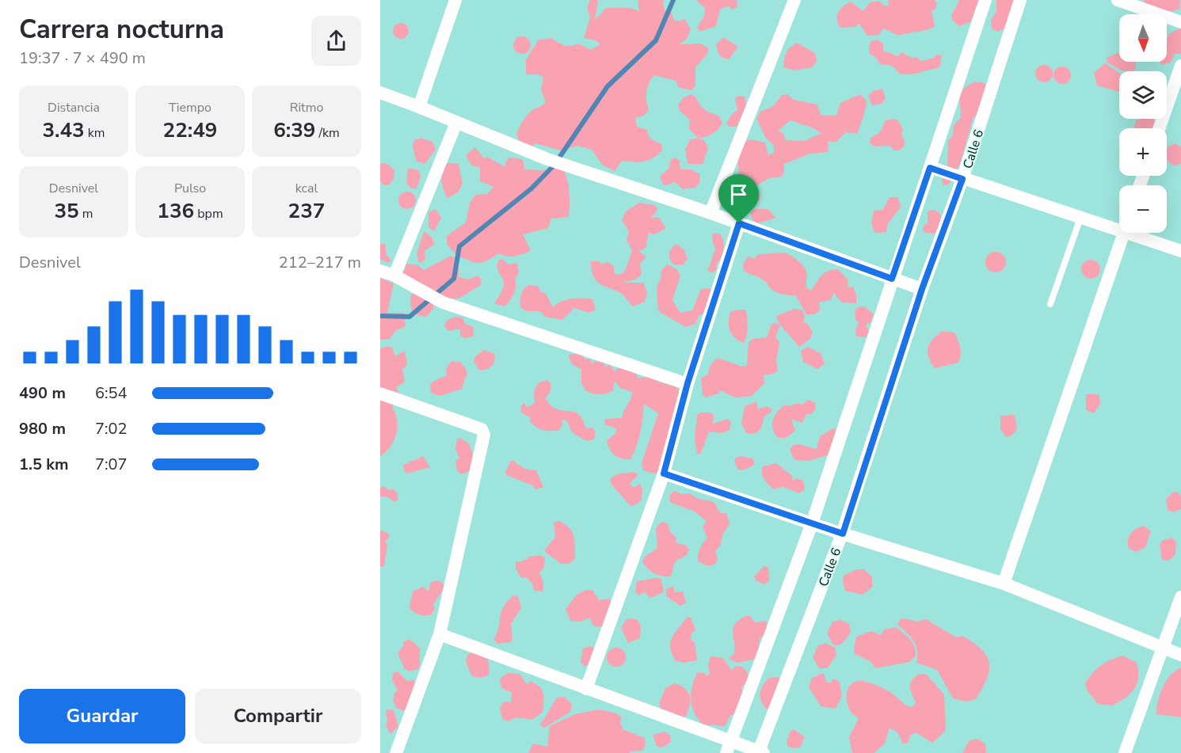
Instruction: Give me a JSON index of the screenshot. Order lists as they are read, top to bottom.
{
  "streets": {
    "street": ["Calle 6"]
  },
  "north": "bottom",
  "page": {
    "heading": ["Carrera nocturna", "19:37 · 7 × 490 m"],
    "map_buttons": ["+", "−"],
    "stats": [
      ["Distancia", "3.43 km"],
      ["Tiempo", "22:49"],
      ["Ritmo", "6:39 /km"],
      ["Desnivel", "35 m"],
      ["Pulso", "136 bpm"],
      ["kcal", "237"]
    ],
    "chart": ["Desnivel", "212–217 m"],
    "list": [
      {
        "name": "490 m",
        "note": "6:54"
      },
      {
        "name": "980 m",
        "note": "7:02"
      },
      {
        "name": "1.5 km",
        "note": "7:07"
      }
    ],
    "buttons": ["Guardar", "Compartir"]
  }
}
